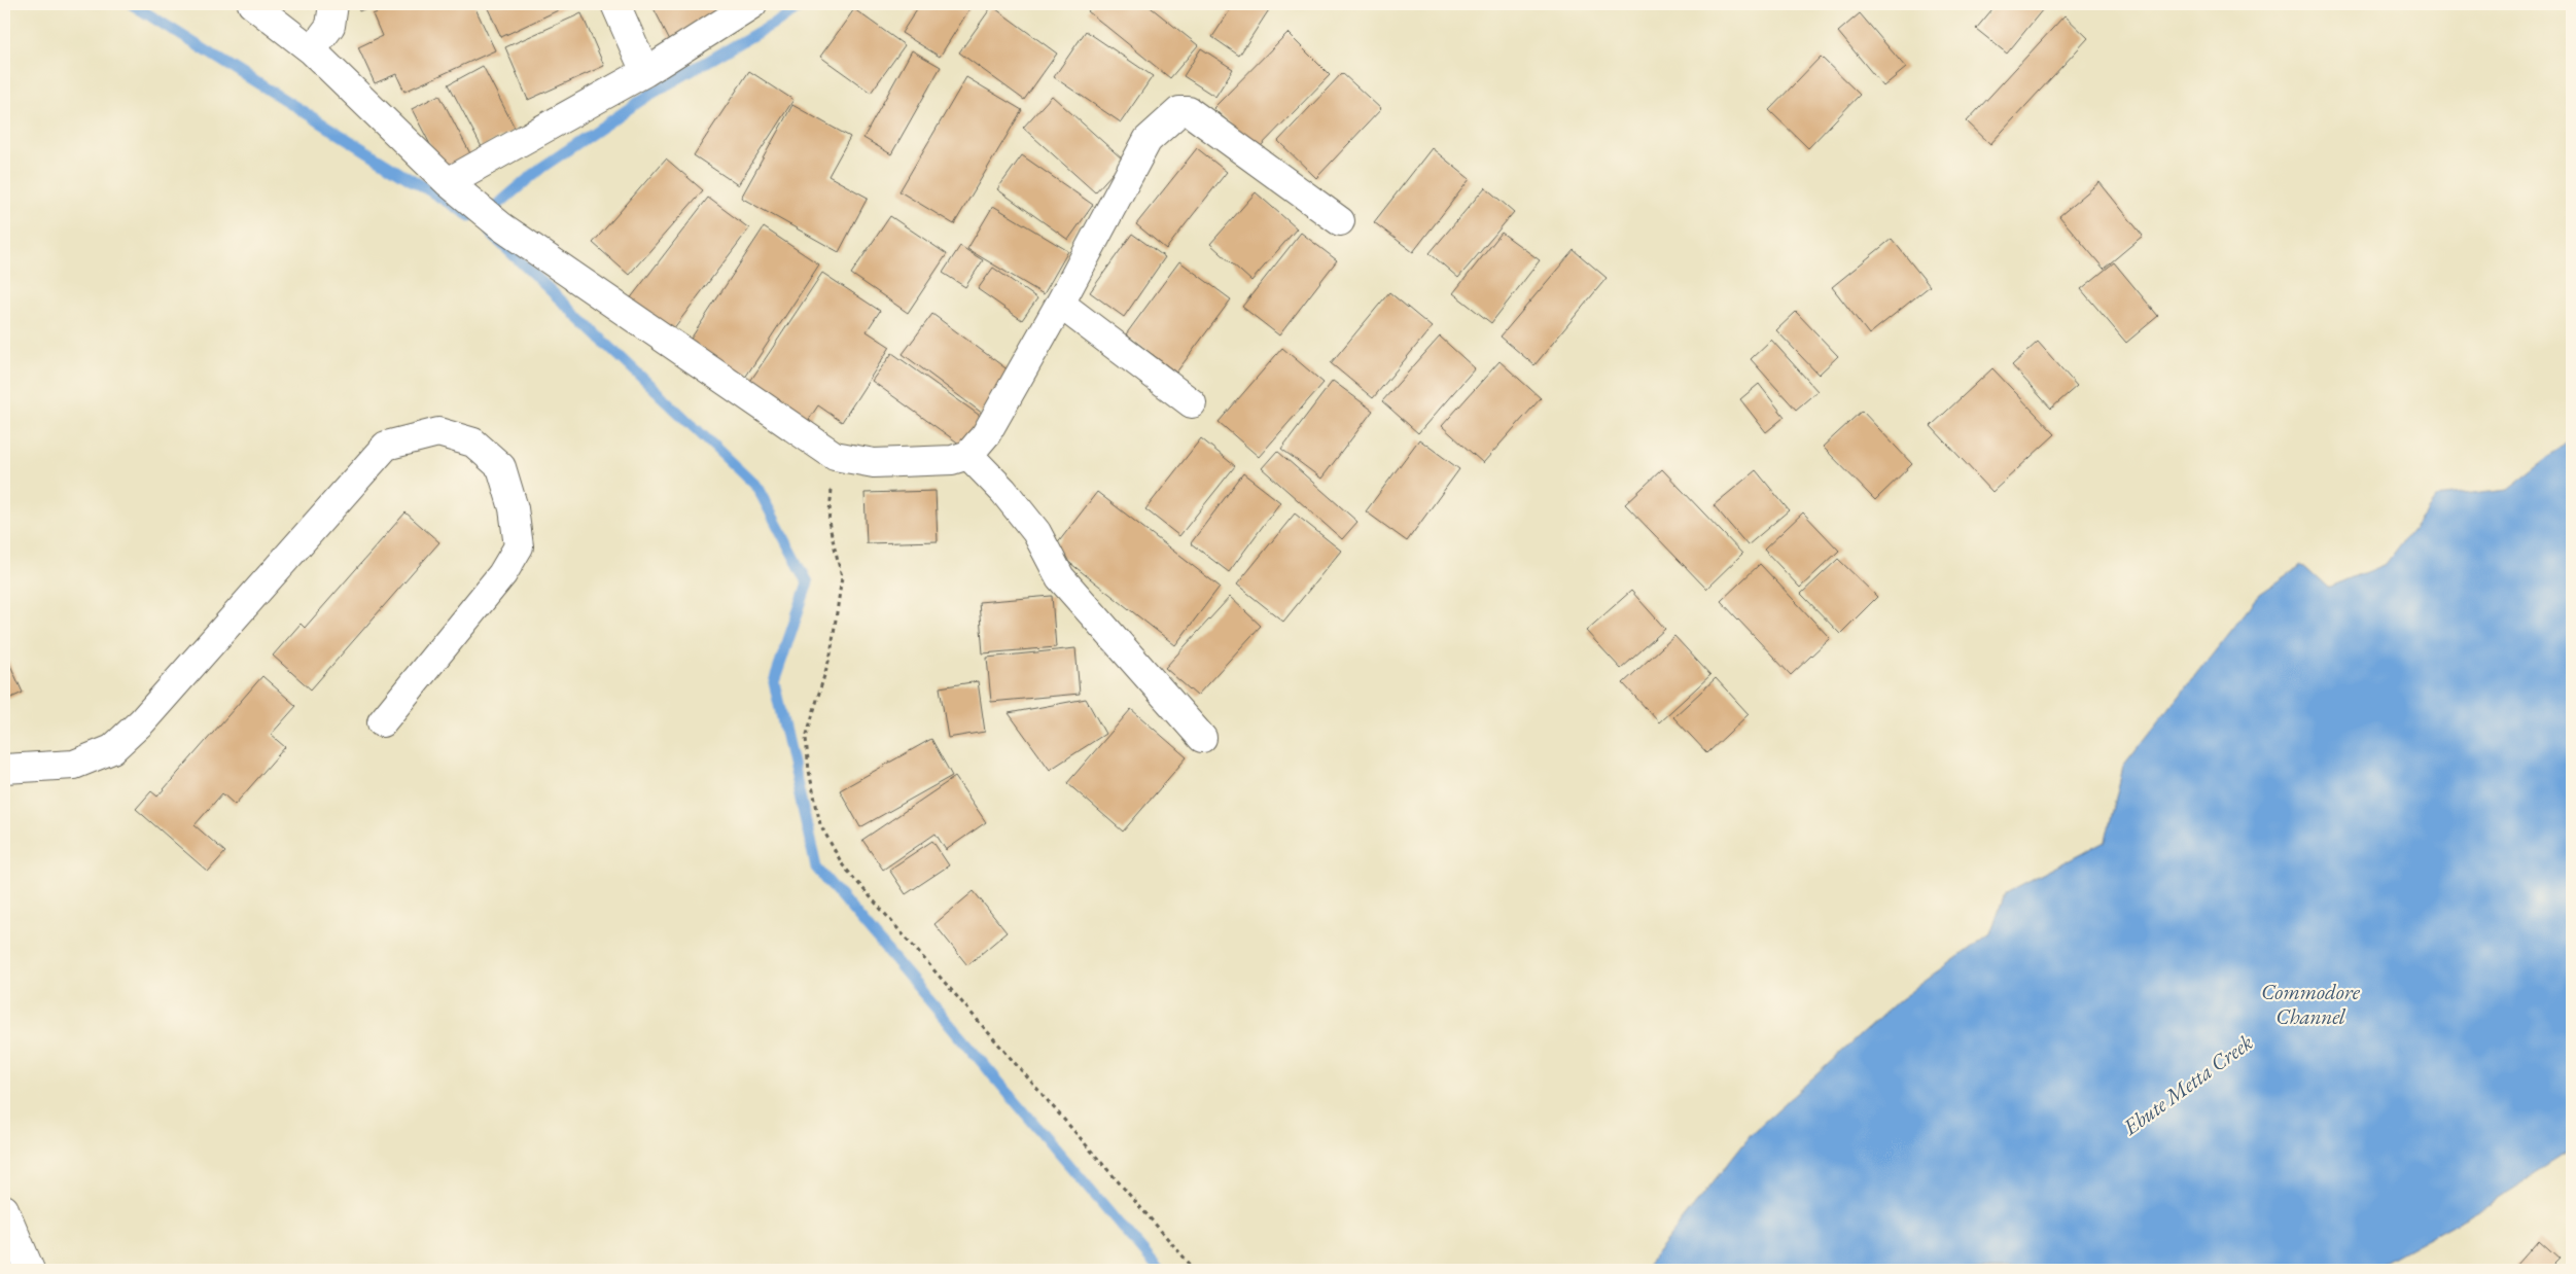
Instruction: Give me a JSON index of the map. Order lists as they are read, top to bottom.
{
  "water": ["Commodore Channel", "Ebute Metta Creek"]
}
